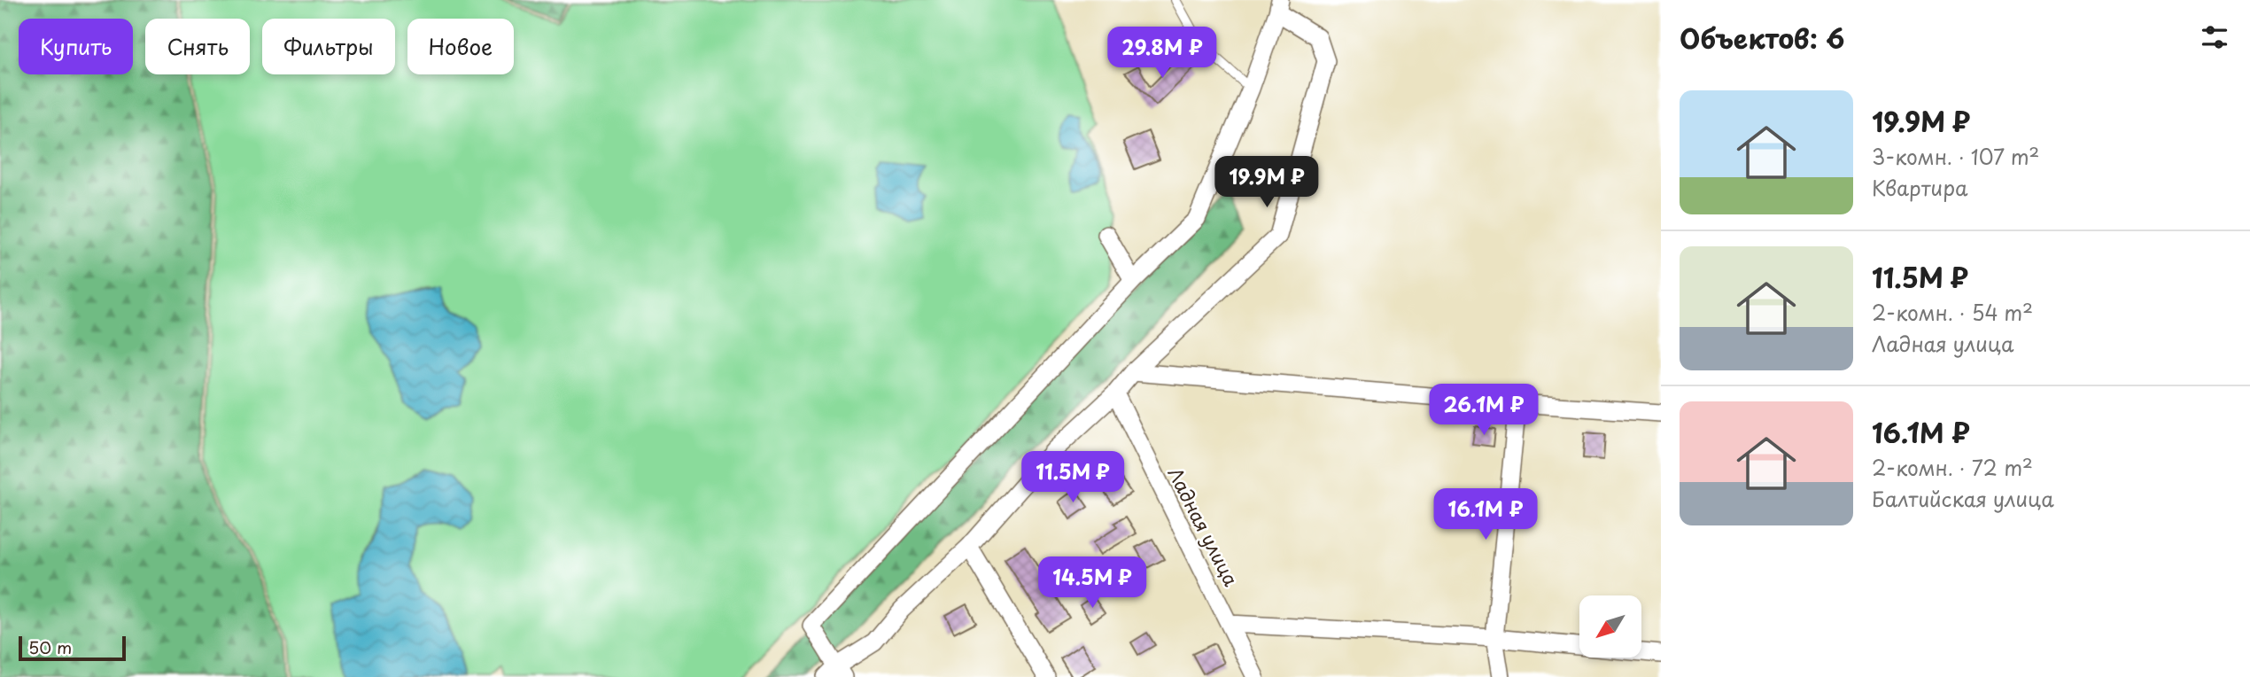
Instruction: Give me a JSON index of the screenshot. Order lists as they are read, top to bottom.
{
  "streets": {
    "street": ["Ладная улица"]
  },
  "scale_bar": "50 m",
  "north": "bottom left",
  "page": {
    "heading": "Объектов: 6",
    "chip": [
      "Купить",
      "Снять",
      "Фильтры",
      "Новое"
    ],
    "price": [
      "29.8M ₽",
      "19.9M ₽",
      "26.1M ₽",
      "11.5M ₽",
      "16.1M ₽",
      "14.5M ₽"
    ],
    "list": [
      {
        "name": "19.9M ₽",
        "note": "3-комн. · 107 m² · Квартира"
      },
      {
        "name": "11.5M ₽",
        "note": "2-комн. · 54 m² · Ладная улица"
      },
      {
        "name": "16.1M ₽",
        "note": "2-комн. · 72 m² · Балтийская улица"
      }
    ],
    "scale": "50 m"
  }
}
